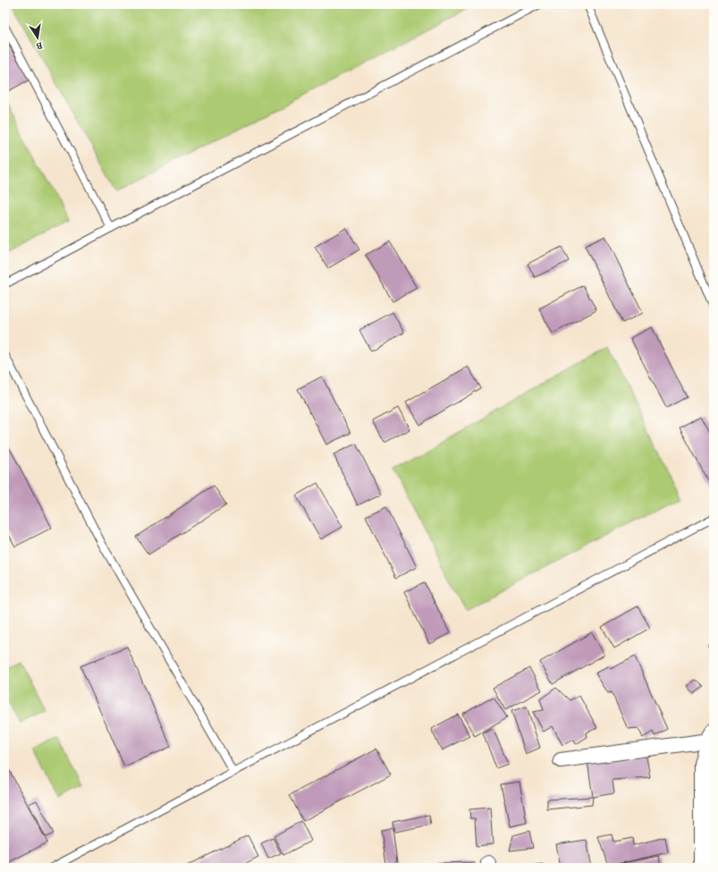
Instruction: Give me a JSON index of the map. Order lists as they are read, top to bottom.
{
  "north": "bottom"
}
